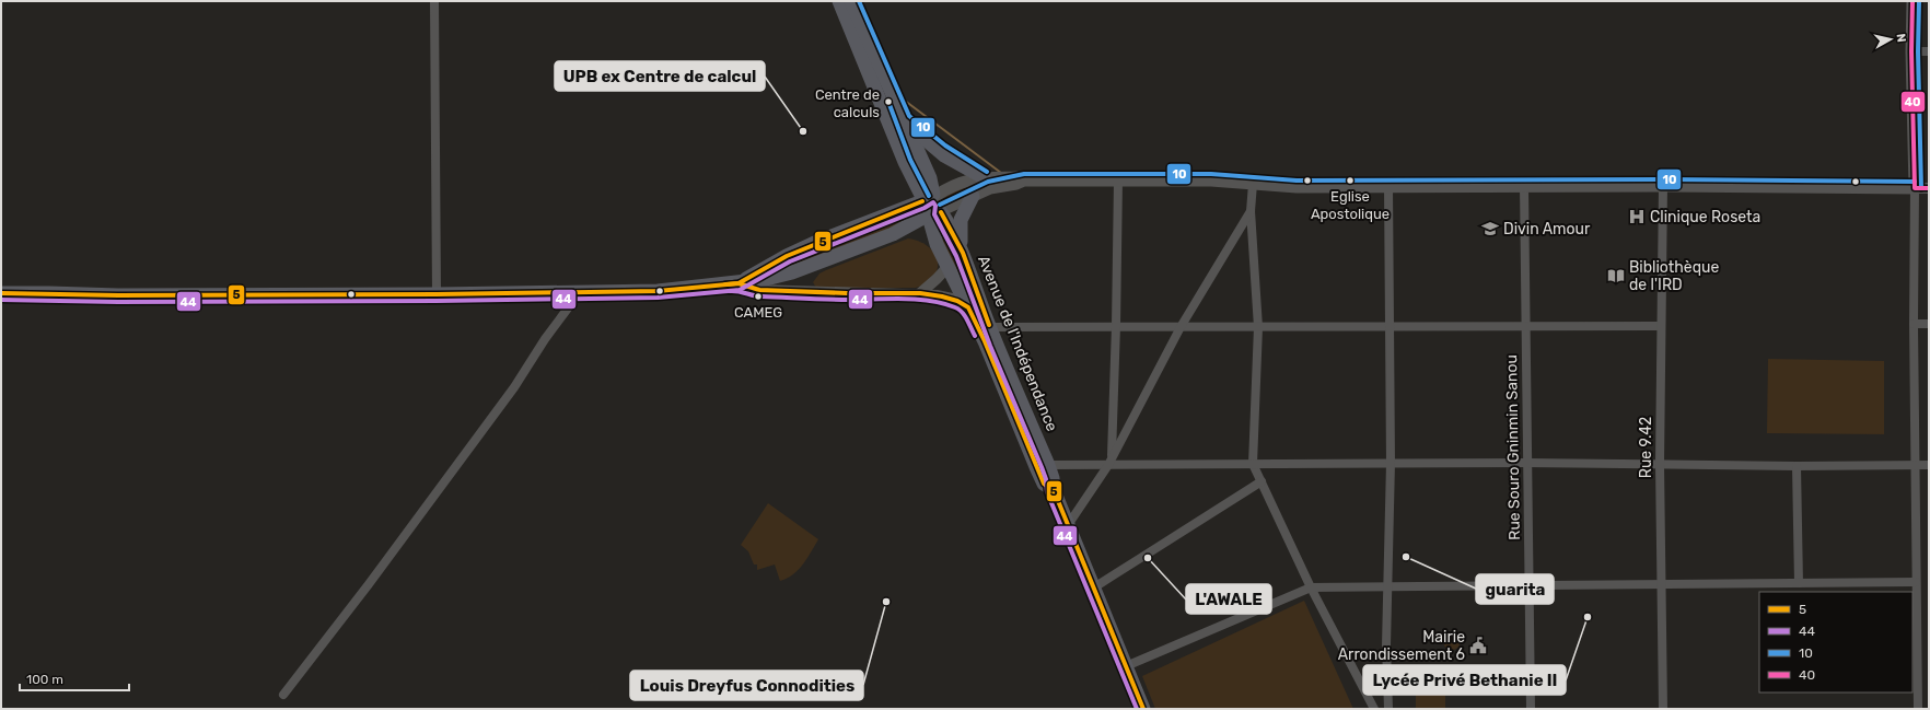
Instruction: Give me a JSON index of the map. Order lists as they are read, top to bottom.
{
  "streets": {
    "highway": ["Avenue de l'Indépendance"],
    "street": ["Rue Souro Gninmin Sanou", "Rue 9.42"]
  },
  "places": {
    "other": [
      "Centre de calculs",
      "UPB ex Centre de calcul",
      "Eglise Apostolique",
      "CAMEG",
      "guarita",
      "L'AWALE",
      "Louis Dreyfus Connodities",
      "Lycée Privé Bethanie II"
    ],
    "hospital": ["Clinique Roseta"],
    "school or university": ["Divin Amour"],
    "library": ["Bibliothèque de l'IRD"],
    "public building": ["Mairie Arrondissement 6"]
  },
  "lines": [
    "transit line 10",
    "transit line 40",
    "transit line 5",
    "transit line 44"
  ],
  "legend": [
    "5",
    "44",
    "10",
    "40"
  ],
  "scale_bar": "100 m",
  "north": "right"
}
